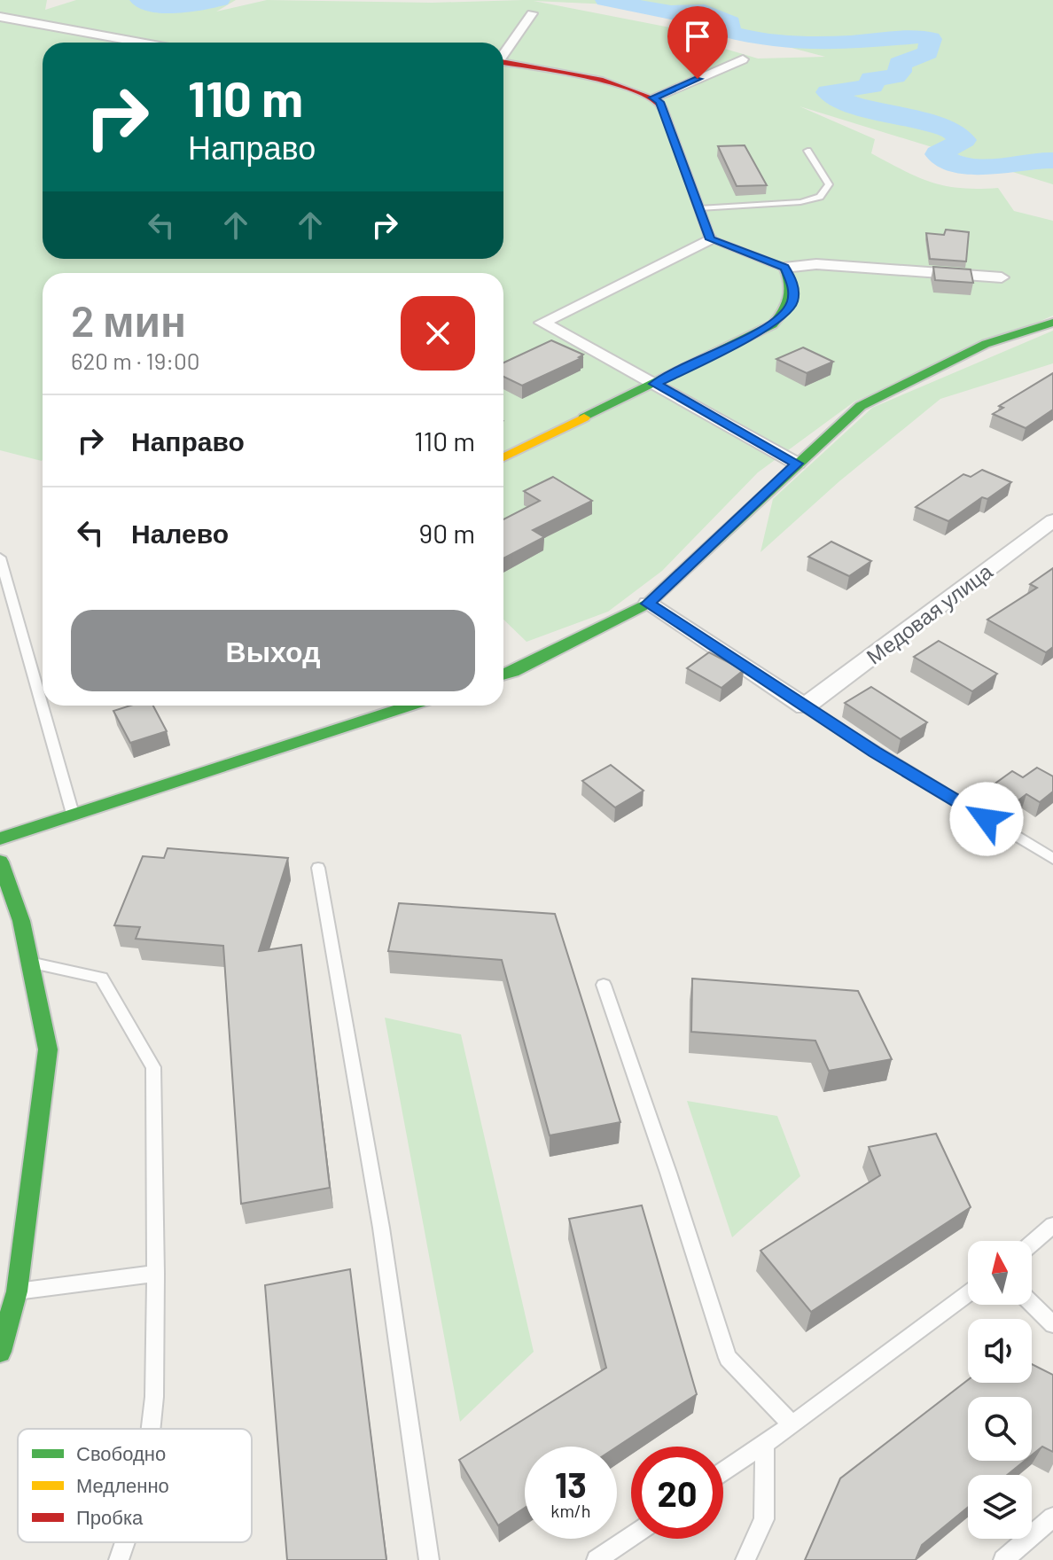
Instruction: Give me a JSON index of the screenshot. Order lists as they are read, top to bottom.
{
  "streets": {
    "street": ["Медовая улица"]
  },
  "legend": ["Свободно", "Медленно", "Пробка"],
  "north": "top",
  "page": {
    "turn": ["110 m", "Направо"],
    "heading": ["2 мин", "620 m · 19:00"],
    "list": [
      {
        "name": "Направо",
        "value": "110 m"
      },
      {
        "name": "Налево",
        "value": "90 m"
      }
    ],
    "buttons": "Выход",
    "speed": "13 km/h",
    "limit": "20"
  }
}
